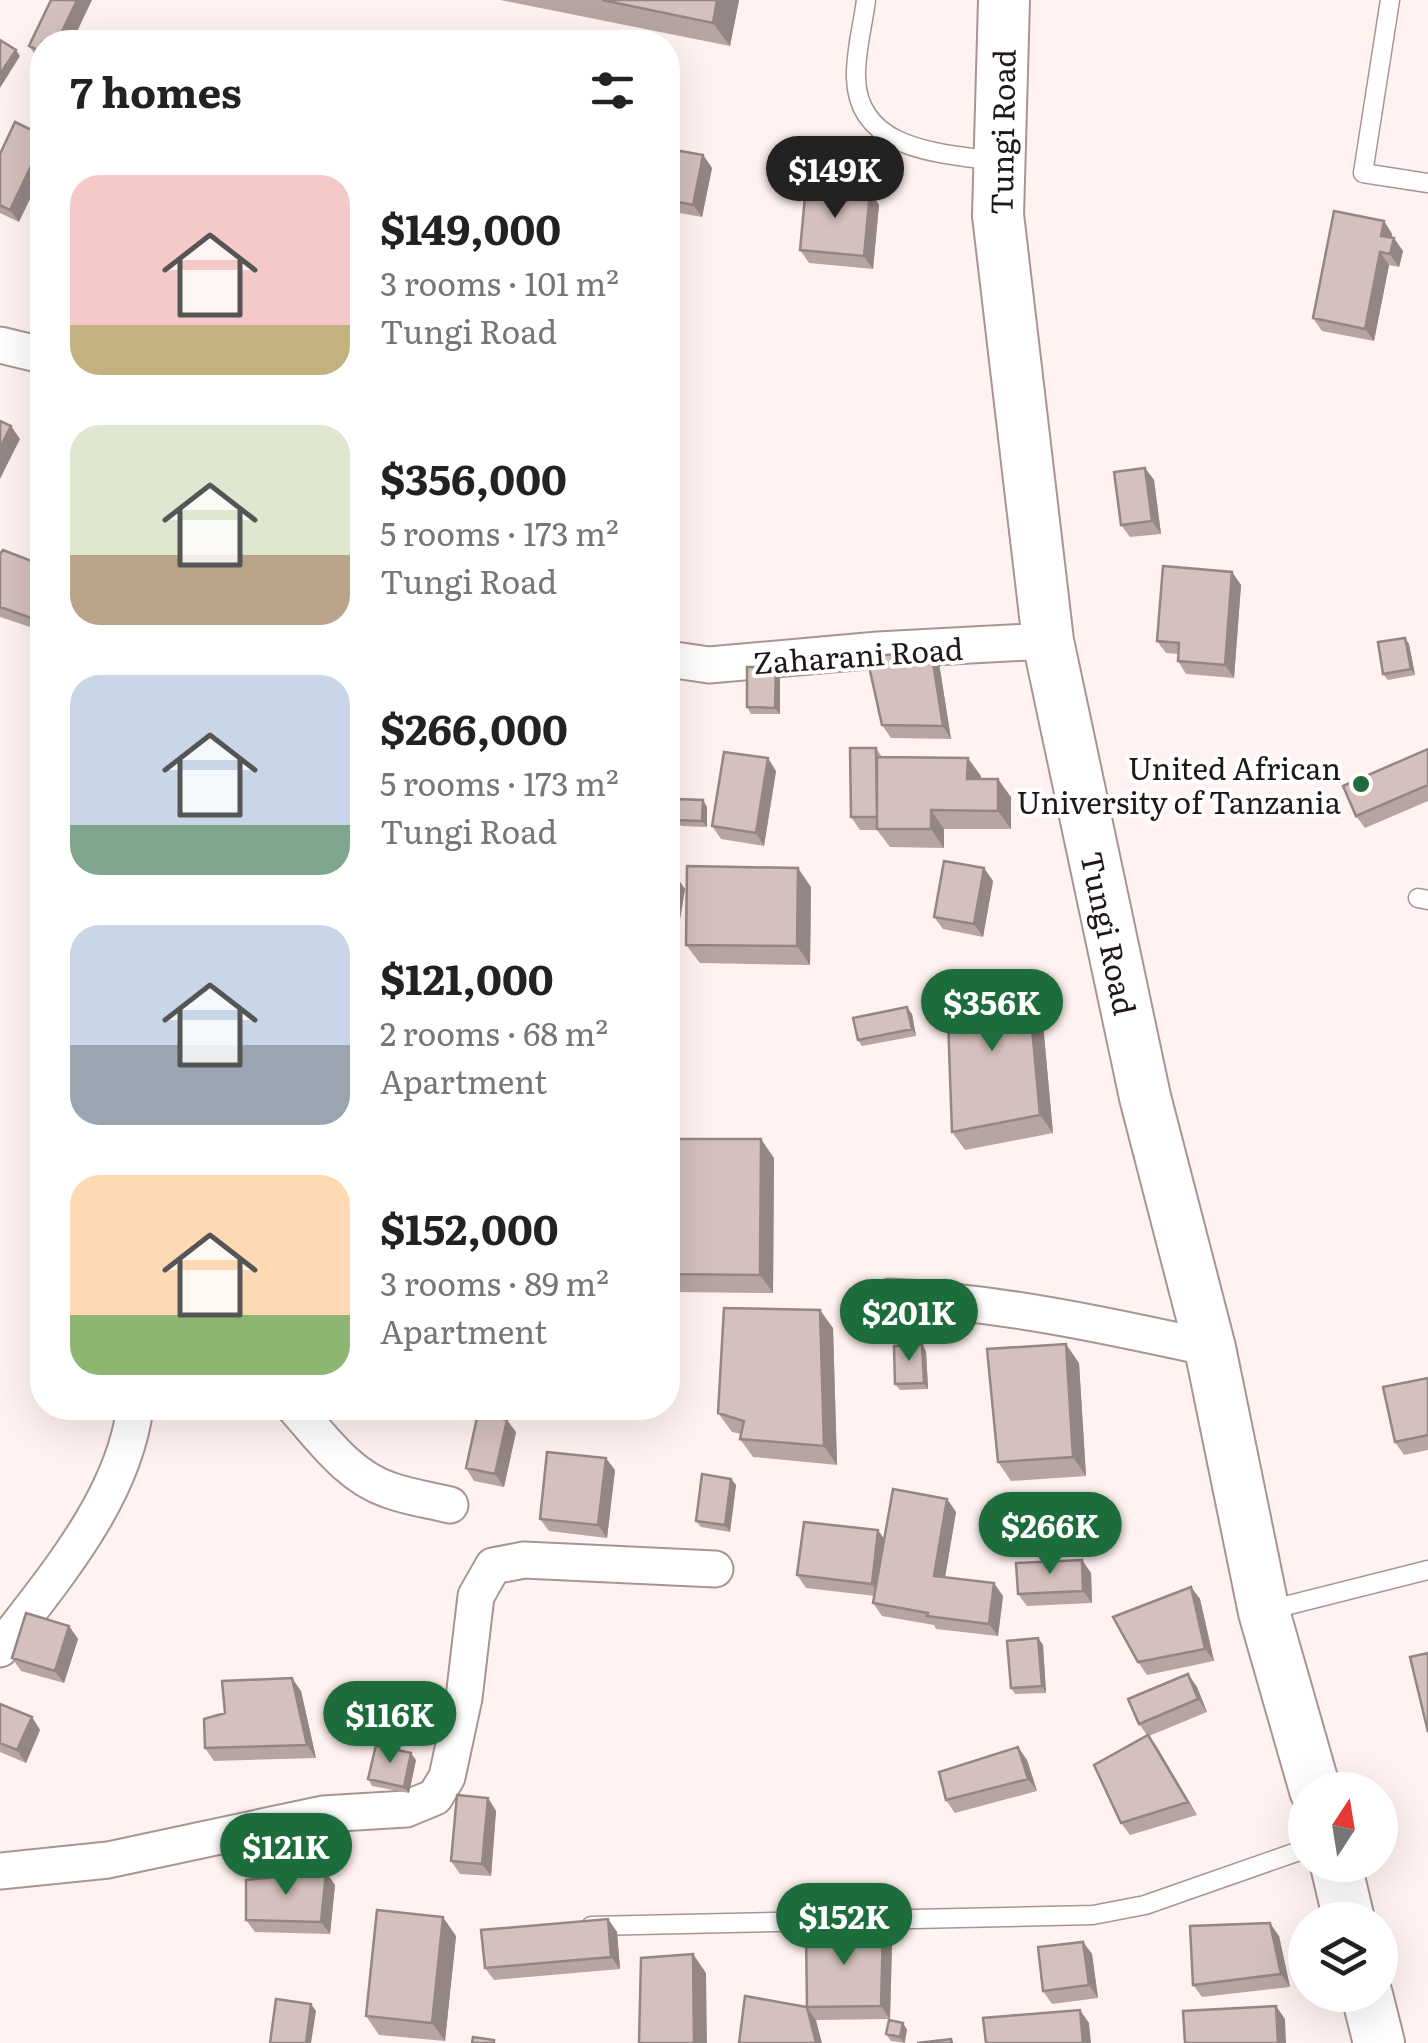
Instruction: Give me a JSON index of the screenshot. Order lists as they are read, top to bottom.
{
  "streets": {
    "main road": ["Tungi Road"],
    "street": ["Zaharani Road"]
  },
  "crossings": [
    ["Tungi Road", "Zaharani Road"]
  ],
  "places": ["United African University of Tanzania"],
  "north": "top",
  "page": {
    "heading": "7 homes",
    "price": [
      "$149K",
      "$356K",
      "$201K",
      "$266K",
      "$116K",
      "$121K",
      "$152K"
    ],
    "list": [
      {
        "name": "$149,000",
        "note": "3 rooms · 101 m² · Tungi Road"
      },
      {
        "name": "$356,000",
        "note": "5 rooms · 173 m² · Tungi Road"
      },
      {
        "name": "$266,000",
        "note": "5 rooms · 173 m² · Tungi Road"
      },
      {
        "name": "$121,000",
        "note": "2 rooms · 68 m² · Apartment"
      },
      {
        "name": "$152,000",
        "note": "3 rooms · 89 m² · Apartment"
      }
    ]
  }
}
